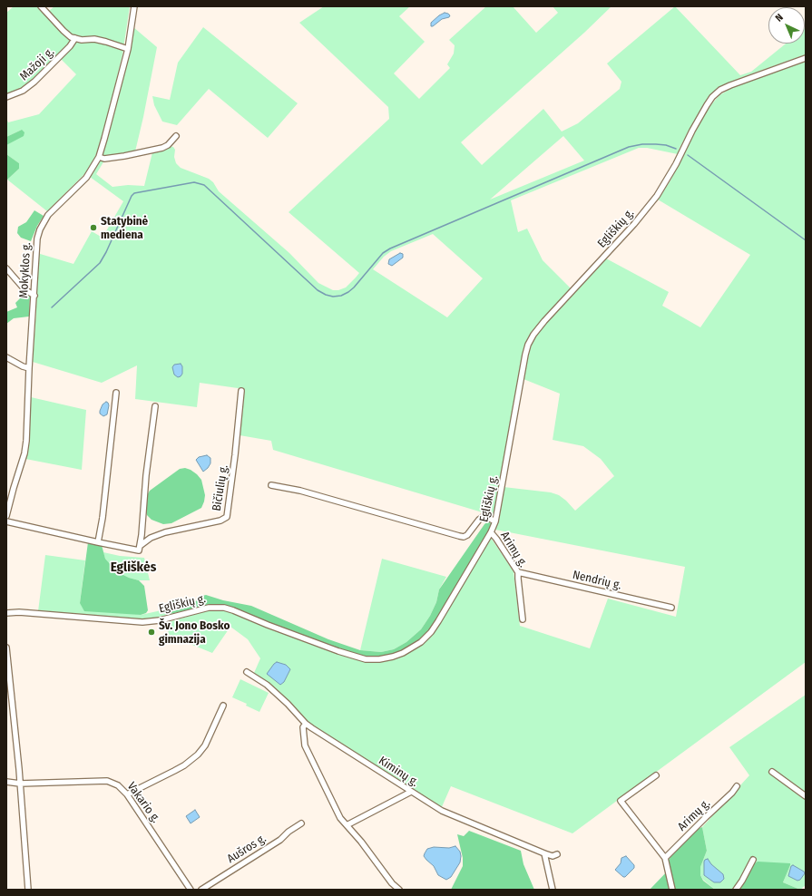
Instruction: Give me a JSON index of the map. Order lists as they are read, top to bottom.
{
  "streets": {
    "street": [
      "Mažoji g.",
      "Egliškių g.",
      "Mokyklos g.",
      "Bičiulių g.",
      "Arimų g.",
      "Nendrių g.",
      "Kiminų g.",
      "Vakario g.",
      "Aušros g."
    ]
  },
  "crossings": [
    ["Egliškių g.", "Arimų g."],
    ["Arimų g.", "Nendrių g."]
  ],
  "districts": ["Egliškės"],
  "places": ["Statybinė mediena", "Šv. Jono Bosko gimnazija"],
  "north": "top left"
}
